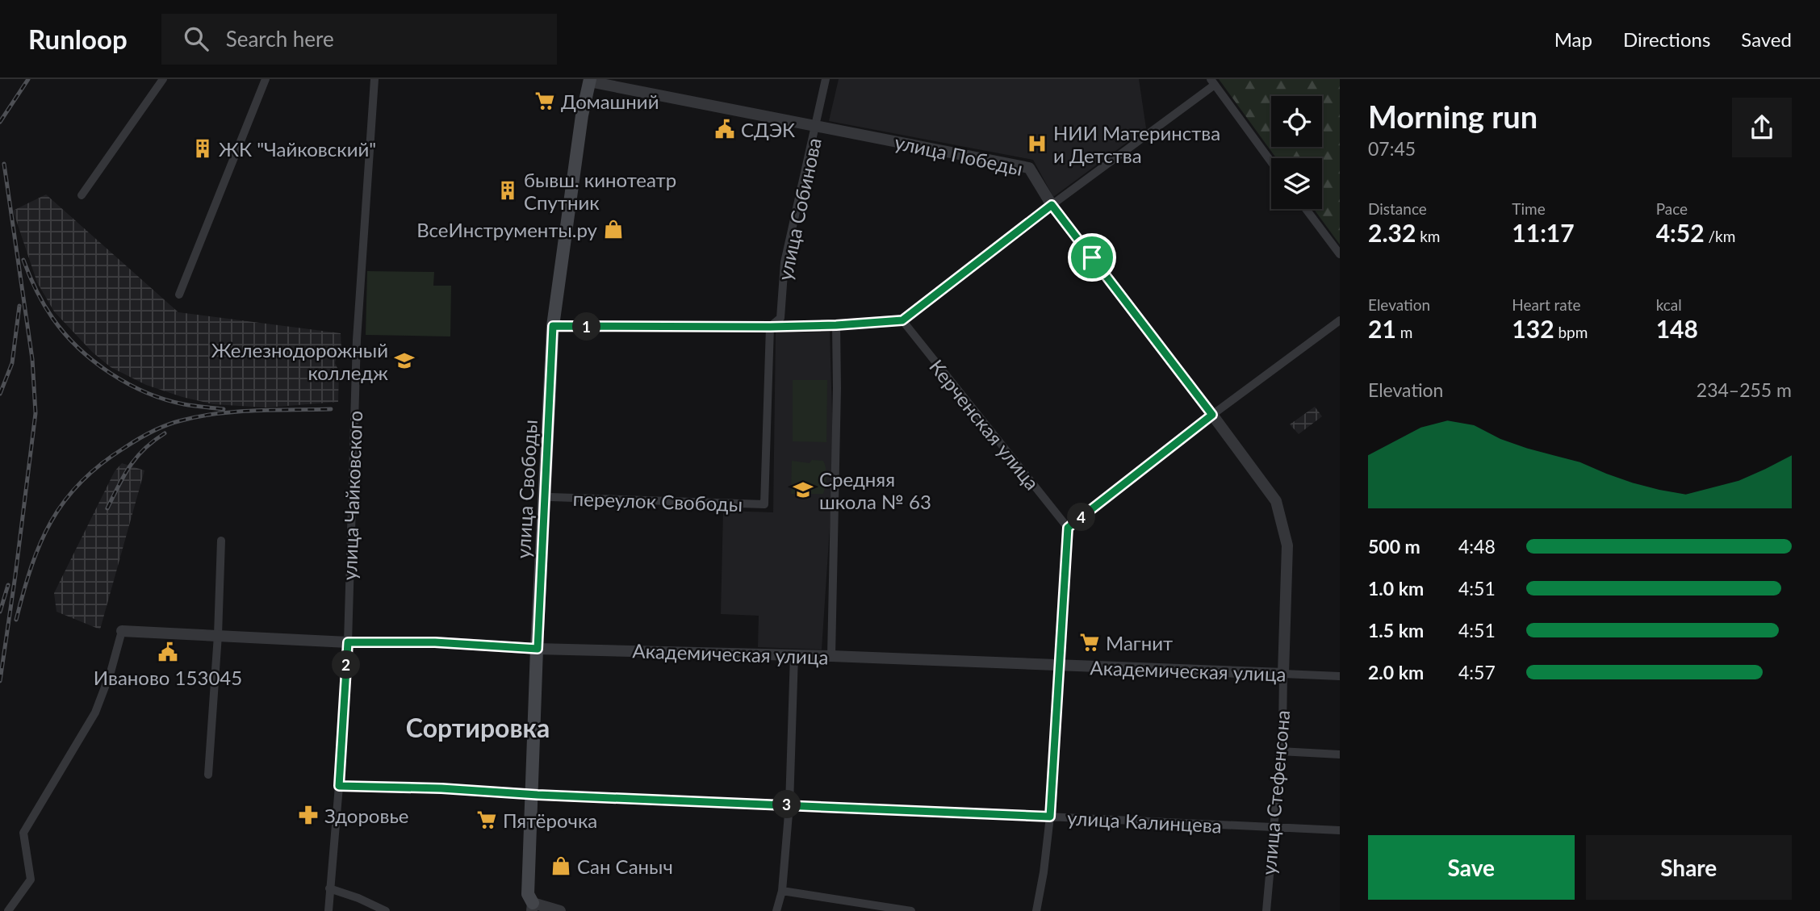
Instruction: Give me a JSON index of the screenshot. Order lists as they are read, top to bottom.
{
  "streets": {
    "main road": ["улица Свободы"],
    "street": [
      "улица Победы",
      "улица Собинова",
      "Керченская улица",
      "улица Чайковского",
      "переулок Свободы",
      "Академическая улица",
      "улица Стефенсона",
      "улица Калинцева"
    ]
  },
  "crossings": [
    ["улица Победы", "улица Собинова"],
    ["улица Победы", "улица Свободы"],
    ["улица Победы", "Академическая улица"],
    ["улица Победы", "улица Стефенсона"],
    ["улица Собинова", "переулок Свободы"],
    ["улица Свободы", "переулок Свободы"],
    ["улица Свободы", "Академическая улица"],
    ["улица Свободы", "улица Калинцева"],
    ["улица Чайковского", "Академическая улица"],
    ["улица Чайковского", "улица Калинцева"],
    ["Академическая улица", "улица Стефенсона"],
    ["улица Стефенсона", "улица Калинцева"]
  ],
  "districts": ["Сортировка"],
  "places": {
    "supermarket": ["Домашний", "Магнит", "Пятёрочка"],
    "public building": ["СДЭК", "Иваново 153045"],
    "hospital": ["НИИ Материнства и Детства"],
    "building": ["ЖК \"Чайковский\"", "бывш. кинотеатр Спутник"],
    "shop": ["ВсеИнструменты.ру", "Сан Саныч"],
    "school or university": ["Железнодорожный колледж", "Средняя школа № 63"],
    "pharmacy": ["Здоровье"]
  },
  "page": {
    "header": "Runloop",
    "search": "Search here",
    "nav": ["Map", "Directions", "Saved"],
    "heading": ["Morning run", "07:45"],
    "stats": [
      ["Distance", "2.32 km"],
      ["Time", "11:17"],
      ["Pace", "4:52 /km"],
      ["Elevation", "21 m"],
      ["Heart rate", "132 bpm"],
      ["kcal", "148"]
    ],
    "pins": [
      "1",
      "4",
      "2",
      "3"
    ],
    "chart": ["Elevation", "234–255 m"],
    "list": [
      {
        "name": "500 m",
        "note": "4:48"
      },
      {
        "name": "1.0 km",
        "note": "4:51"
      },
      {
        "name": "1.5 km",
        "note": "4:51"
      },
      {
        "name": "2.0 km",
        "note": "4:57"
      }
    ],
    "buttons": ["Save", "Share"]
  }
}
